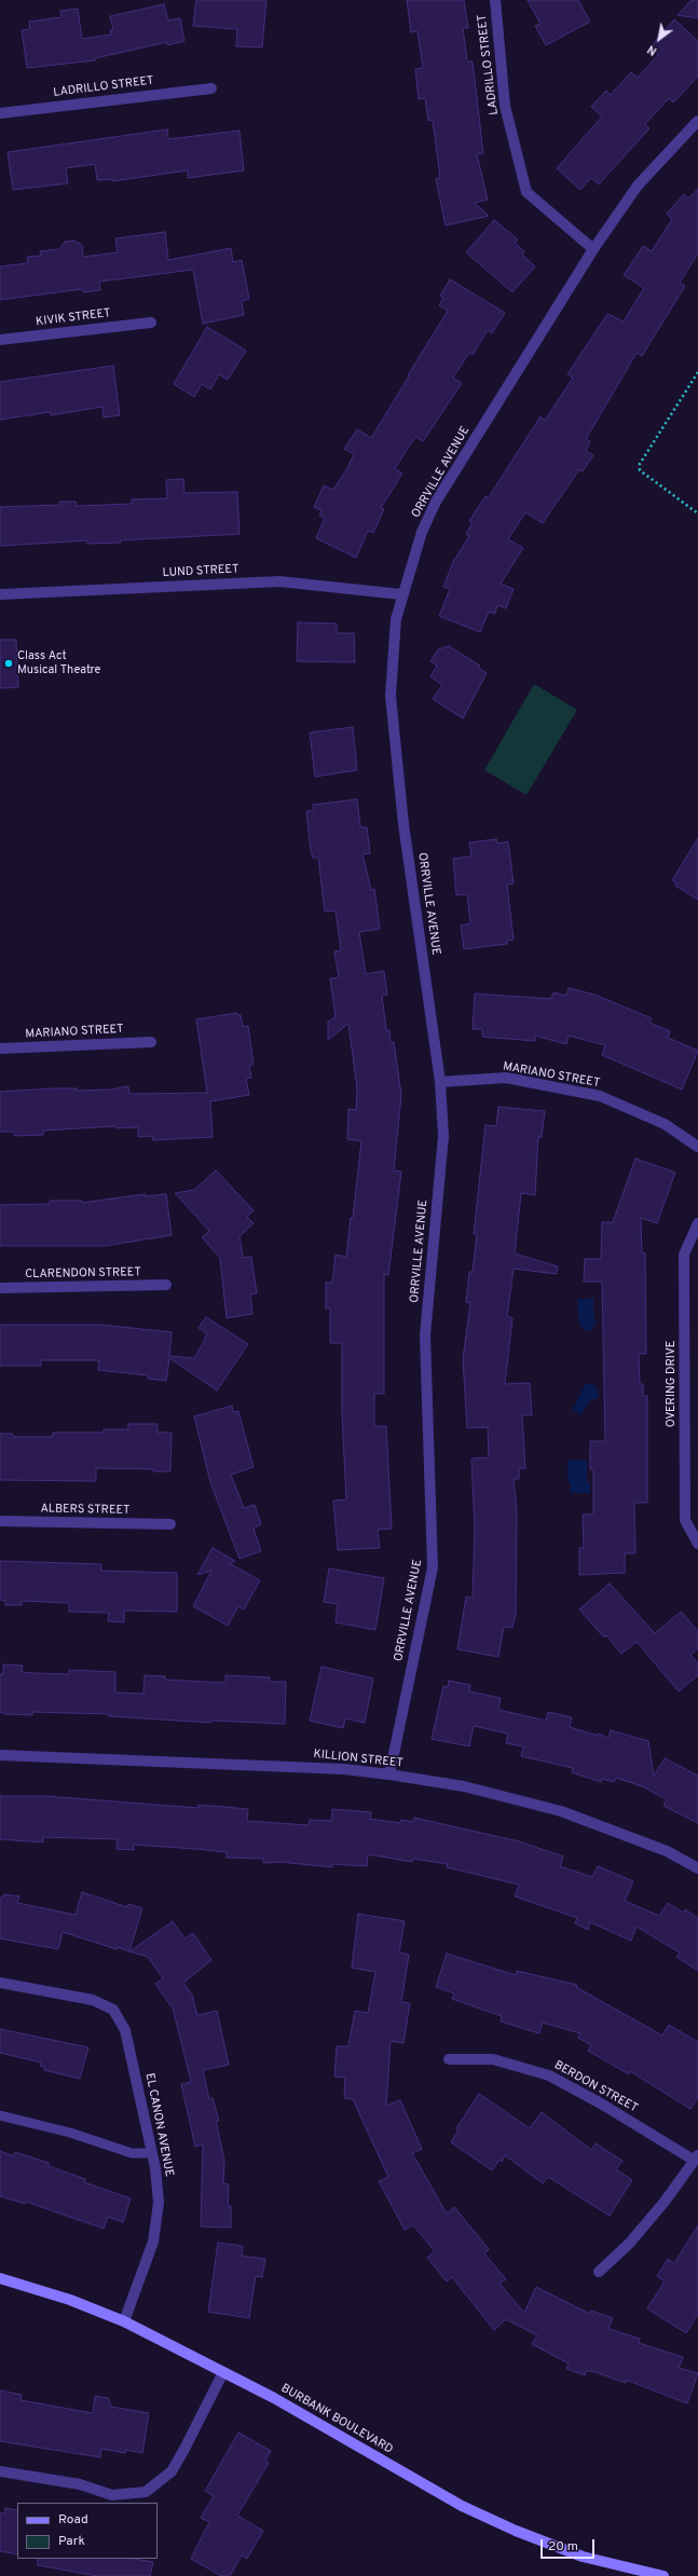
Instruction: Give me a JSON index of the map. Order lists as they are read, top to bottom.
{
  "streets": {
    "street": [
      "LADRILLO STREET",
      "KIVIK STREET",
      "ORRVILLE AVENUE",
      "LUND STREET",
      "MARIANO STREET",
      "CLARENDON STREET",
      "OVERING DRIVE",
      "ALBERS STREET",
      "KILLION STREET",
      "BERDON STREET",
      "EL CANON AVENUE",
      "BURBANK BOULEVARD"
    ]
  },
  "crossings": [
    ["LADRILLO STREET", "ORRVILLE AVENUE"],
    ["ORRVILLE AVENUE", "LUND STREET"],
    ["ORRVILLE AVENUE", "MARIANO STREET"],
    ["ORRVILLE AVENUE", "KILLION STREET"],
    ["EL CANON AVENUE", "BURBANK BOULEVARD"]
  ],
  "places": ["Class Act Musical Theatre"],
  "legend": ["Road", "Park"],
  "scale_bar": "20 m",
  "north": "bottom left"
}
